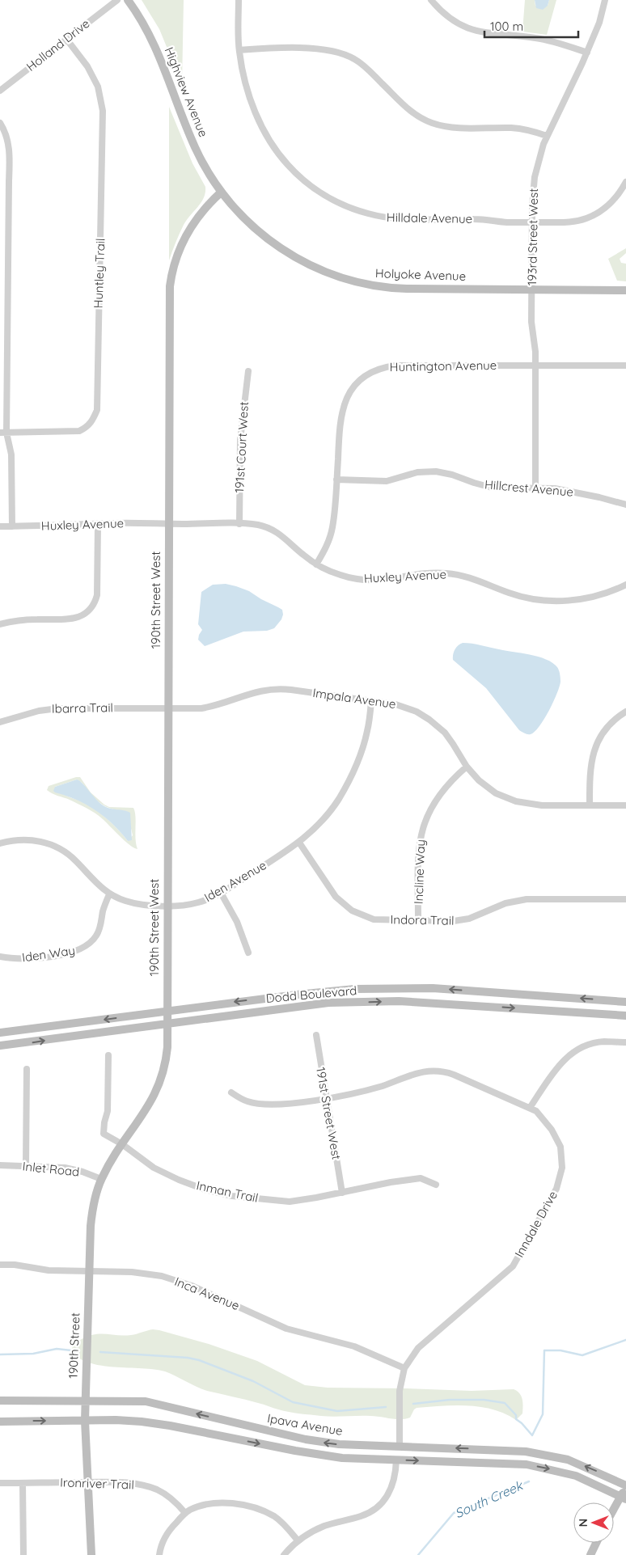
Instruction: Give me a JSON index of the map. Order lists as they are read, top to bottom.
{
  "streets": {
    "street": [
      "Holland Drive",
      "Highview Avenue",
      "Hilldale Avenue",
      "193rd Street West",
      "Huntley Trail",
      "Holyoke Avenue",
      "Huntington Avenue",
      "191st Court West",
      "Hillcrest Avenue",
      "Huxley Avenue",
      "190th Street West",
      "Impala Avenue",
      "Ibarra Trail",
      "Incline Way",
      "Iden Avenue",
      "Indora Trail",
      "Iden Way",
      "Dodd Boulevard",
      "191st Street West",
      "Inlet Road",
      "Inman Trail",
      "Inndale Drive",
      "Inca Avenue",
      "190th Street",
      "Ipava Avenue",
      "Ironriver Trail"
    ]
  },
  "crossings": [
    ["Holland Drive", "Huntley Trail"],
    ["Highview Avenue", "Holyoke Avenue"],
    ["Highview Avenue", "190th Street West"],
    ["Hilldale Avenue", "193rd Street West"],
    ["193rd Street West", "Holyoke Avenue"],
    ["193rd Street West", "Huntington Avenue"],
    ["193rd Street West", "Hillcrest Avenue"],
    ["Holyoke Avenue", "190th Street West"],
    ["Huntington Avenue", "Hillcrest Avenue"],
    ["Huntington Avenue", "Huxley Avenue"],
    ["191st Court West", "Huxley Avenue"],
    ["Huxley Avenue", "190th Street West"],
    ["190th Street West", "Impala Avenue"],
    ["190th Street West", "Ibarra Trail"],
    ["190th Street West", "Iden Avenue"],
    ["190th Street West", "Dodd Boulevard"],
    ["190th Street West", "190th Street"],
    ["Impala Avenue", "Ibarra Trail"],
    ["Impala Avenue", "Incline Way"],
    ["Impala Avenue", "Iden Avenue"],
    ["Incline Way", "Indora Trail"],
    ["Iden Avenue", "Indora Trail"],
    ["Iden Avenue", "Iden Way"],
    ["Dodd Boulevard", "190th Street"],
    ["191st Street West", "Inman Trail"],
    ["191st Street West", "Inndale Drive"],
    ["Inlet Road", "190th Street"],
    ["Inman Trail", "190th Street"],
    ["Inndale Drive", "Inca Avenue"],
    ["Inndale Drive", "Ipava Avenue"],
    ["Inca Avenue", "190th Street"],
    ["190th Street", "Ipava Avenue"],
    ["190th Street", "Ironriver Trail"]
  ],
  "water": ["South Creek"],
  "scale_bar": "100 m",
  "north": "left"
}
